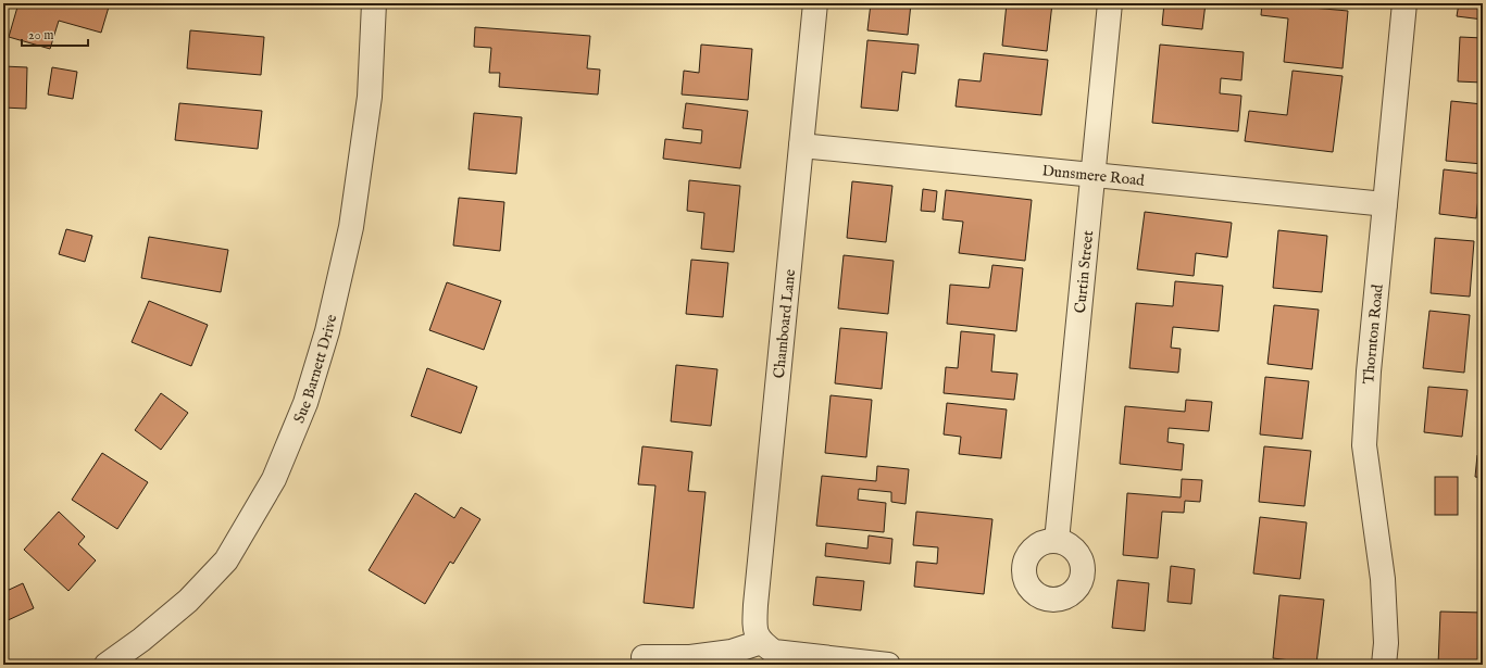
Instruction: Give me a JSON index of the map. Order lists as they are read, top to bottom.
{
  "streets": {
    "street": [
      "Dunsmere Road",
      "Curtin Street",
      "Chamboard Lane",
      "Thornton Road",
      "Sue Barnett Drive"
    ]
  },
  "crossings": [
    ["Dunsmere Road", "Curtin Street"],
    ["Dunsmere Road", "Chamboard Lane"],
    ["Dunsmere Road", "Thornton Road"]
  ],
  "scale_bar": "20 m"
}
